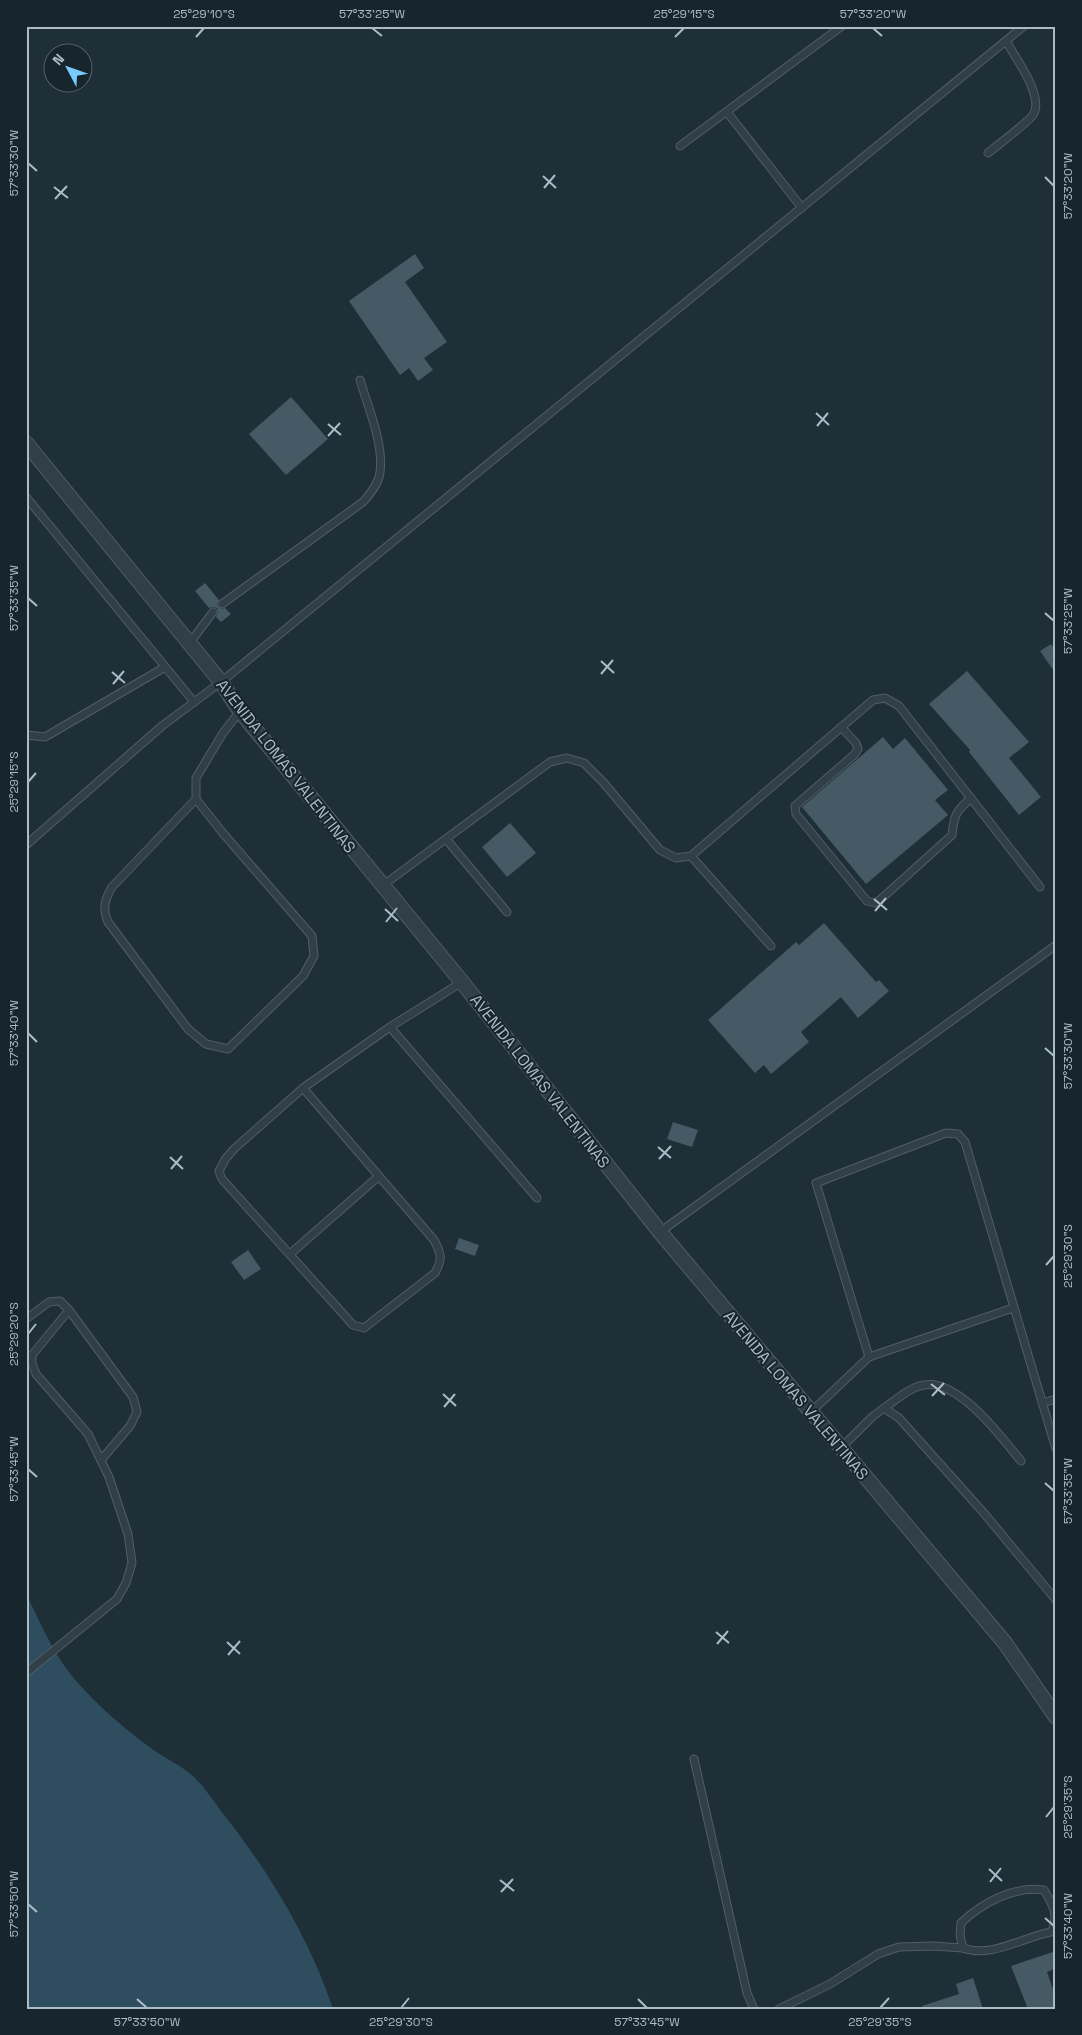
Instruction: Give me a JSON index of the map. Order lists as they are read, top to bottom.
{
  "streets": {
    "street": ["AVENIDA LOMAS VALENTINAS"]
  },
  "north": "top left",
  "coordinates": [
    "25°29'10\"S",
    "57°33'25\"W",
    "25°29'15\"S",
    "57°33'20\"W",
    "57°33'30\"W",
    "57°33'35\"W",
    "57°33'40\"W",
    "25°29'30\"S",
    "25°29'20\"S",
    "57°33'45\"W",
    "25°29'35\"S",
    "57°33'50\"W"
  ]
}
